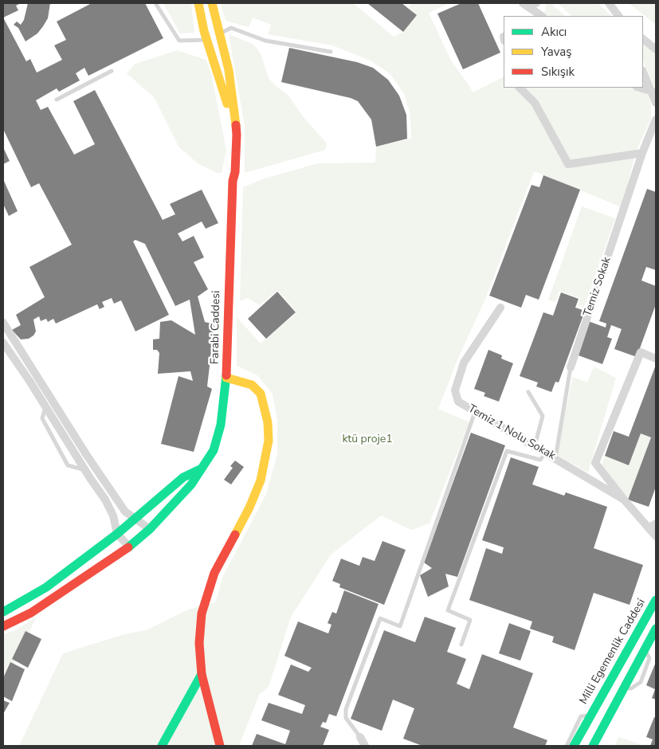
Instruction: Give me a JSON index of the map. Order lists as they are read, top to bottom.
{
  "streets": {
    "street": [
      "Temiz Sokak",
      "Farabi Caddesi",
      "Temiz 1 Nolu Sokak",
      "Milli Egemenlik Caddesi"
    ]
  },
  "crossings": [
    ["Temiz Sokak", "Temiz 1 Nolu Sokak"]
  ],
  "parks": ["ktü proje1"],
  "legend": ["Akıcı", "Yavaş", "Sıkışık"]
}
